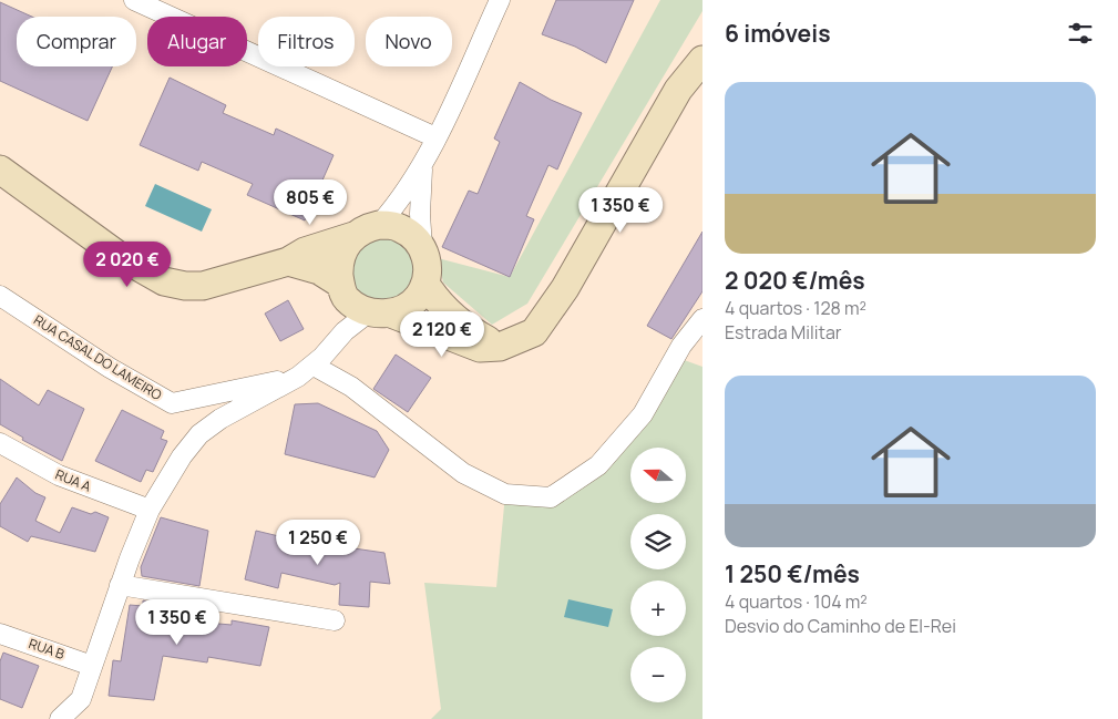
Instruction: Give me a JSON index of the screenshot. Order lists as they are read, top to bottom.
{
  "streets": {
    "street": ["RUA CASAL DO LAMEIRO", "RUA A", "RUA B"]
  },
  "north": "left",
  "page": {
    "heading": "6 imóveis",
    "chip": [
      "Comprar",
      "Alugar",
      "Filtros",
      "Novo"
    ],
    "list": [
      {
        "name": "2 020 €/mês",
        "note": "4 quartos · 128 m² · Estrada Militar"
      },
      {
        "name": "1 250 €/mês",
        "note": "4 quartos · 104 m² · Desvio do Caminho de El-Rei"
      }
    ],
    "price": [
      "805 €",
      "1 350 €",
      "2 020 €",
      "2 120 €",
      "1 250 €",
      "1 350 €"
    ],
    "map_buttons": ["+", "−"]
  }
}
